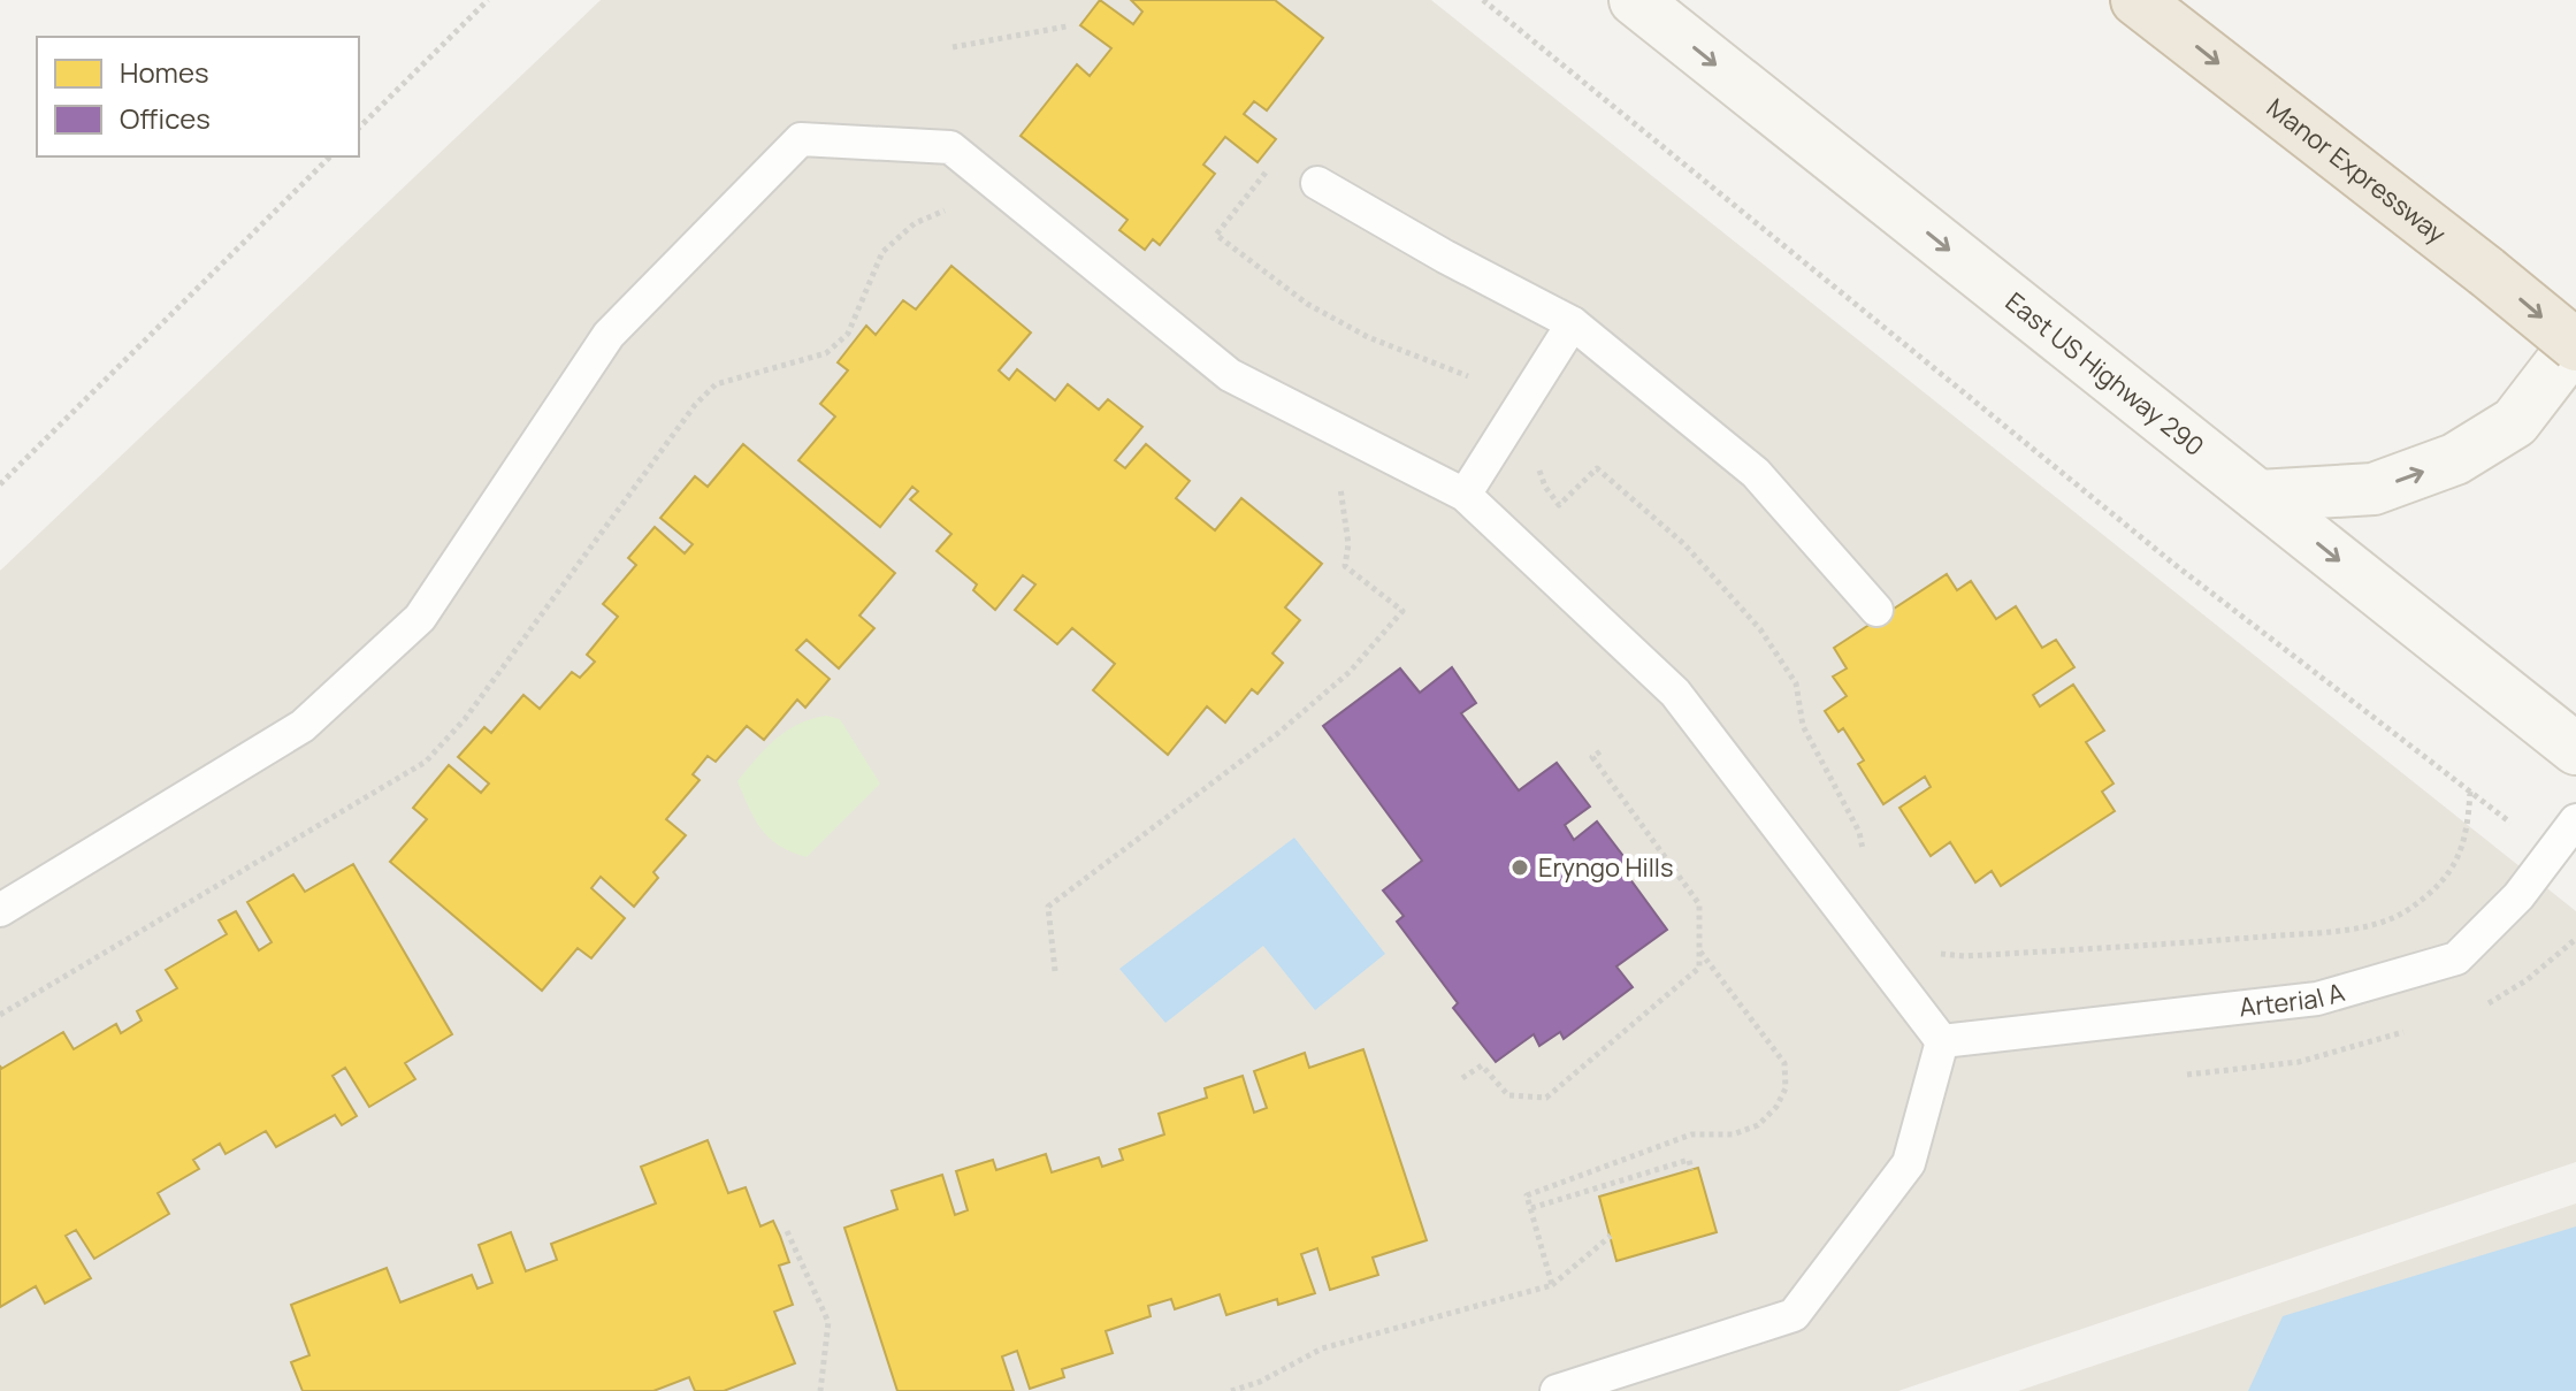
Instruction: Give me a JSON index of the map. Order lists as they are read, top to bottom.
{
  "streets": {
    "highway": ["Manor Expressway"],
    "main road": ["East US Highway 290"],
    "lane": ["Arterial A"]
  },
  "one_way": ["Manor Expressway", "East US Highway 290"],
  "places": ["Eryngo Hills"],
  "legend": ["Homes", "Offices"]
}
